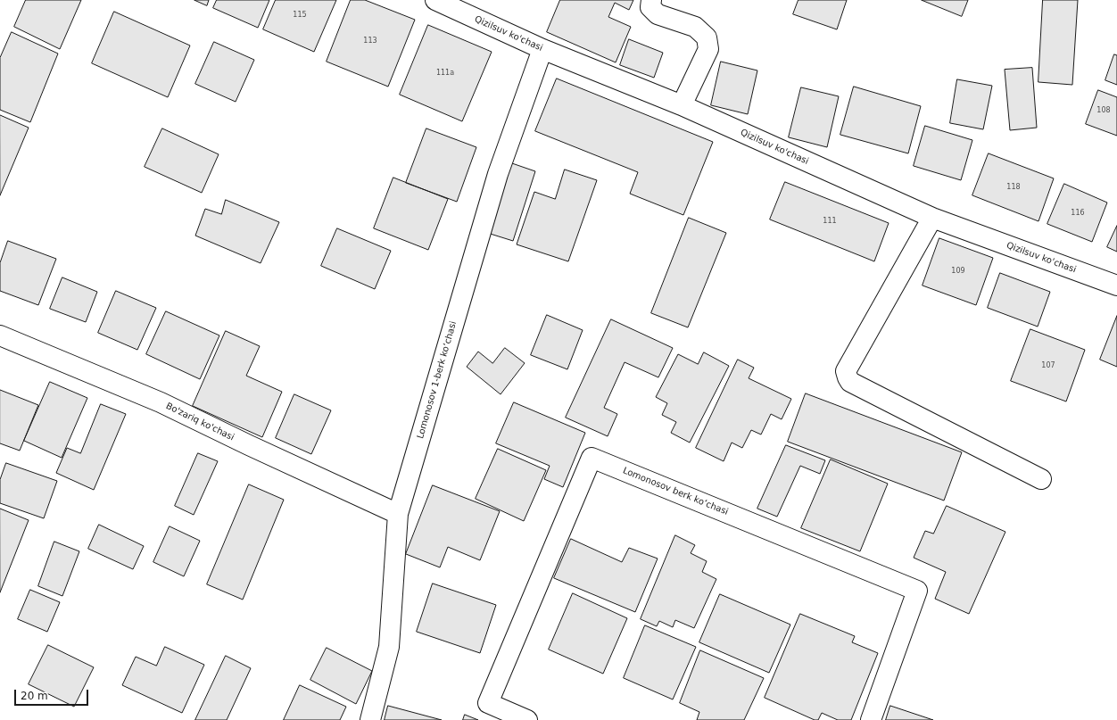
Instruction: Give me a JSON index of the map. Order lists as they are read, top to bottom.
{
  "streets": {
    "street": [
      "Qizilsuv ko'chasi",
      "Lomonosov 1-berk koʻchasi",
      "Bo'zariq ko'chasi",
      "Lomonosov berk koʻchasi"
    ]
  },
  "crossings": [
    ["Qizilsuv ko'chasi", "Lomonosov 1-berk koʻchasi"],
    ["Lomonosov 1-berk koʻchasi", "Bo'zariq ko'chasi"]
  ],
  "house_numbers": [
    "115",
    "113",
    "111a",
    "108",
    "118",
    "116",
    "111",
    "109",
    "107"
  ],
  "scale_bar": "20 m"
}
